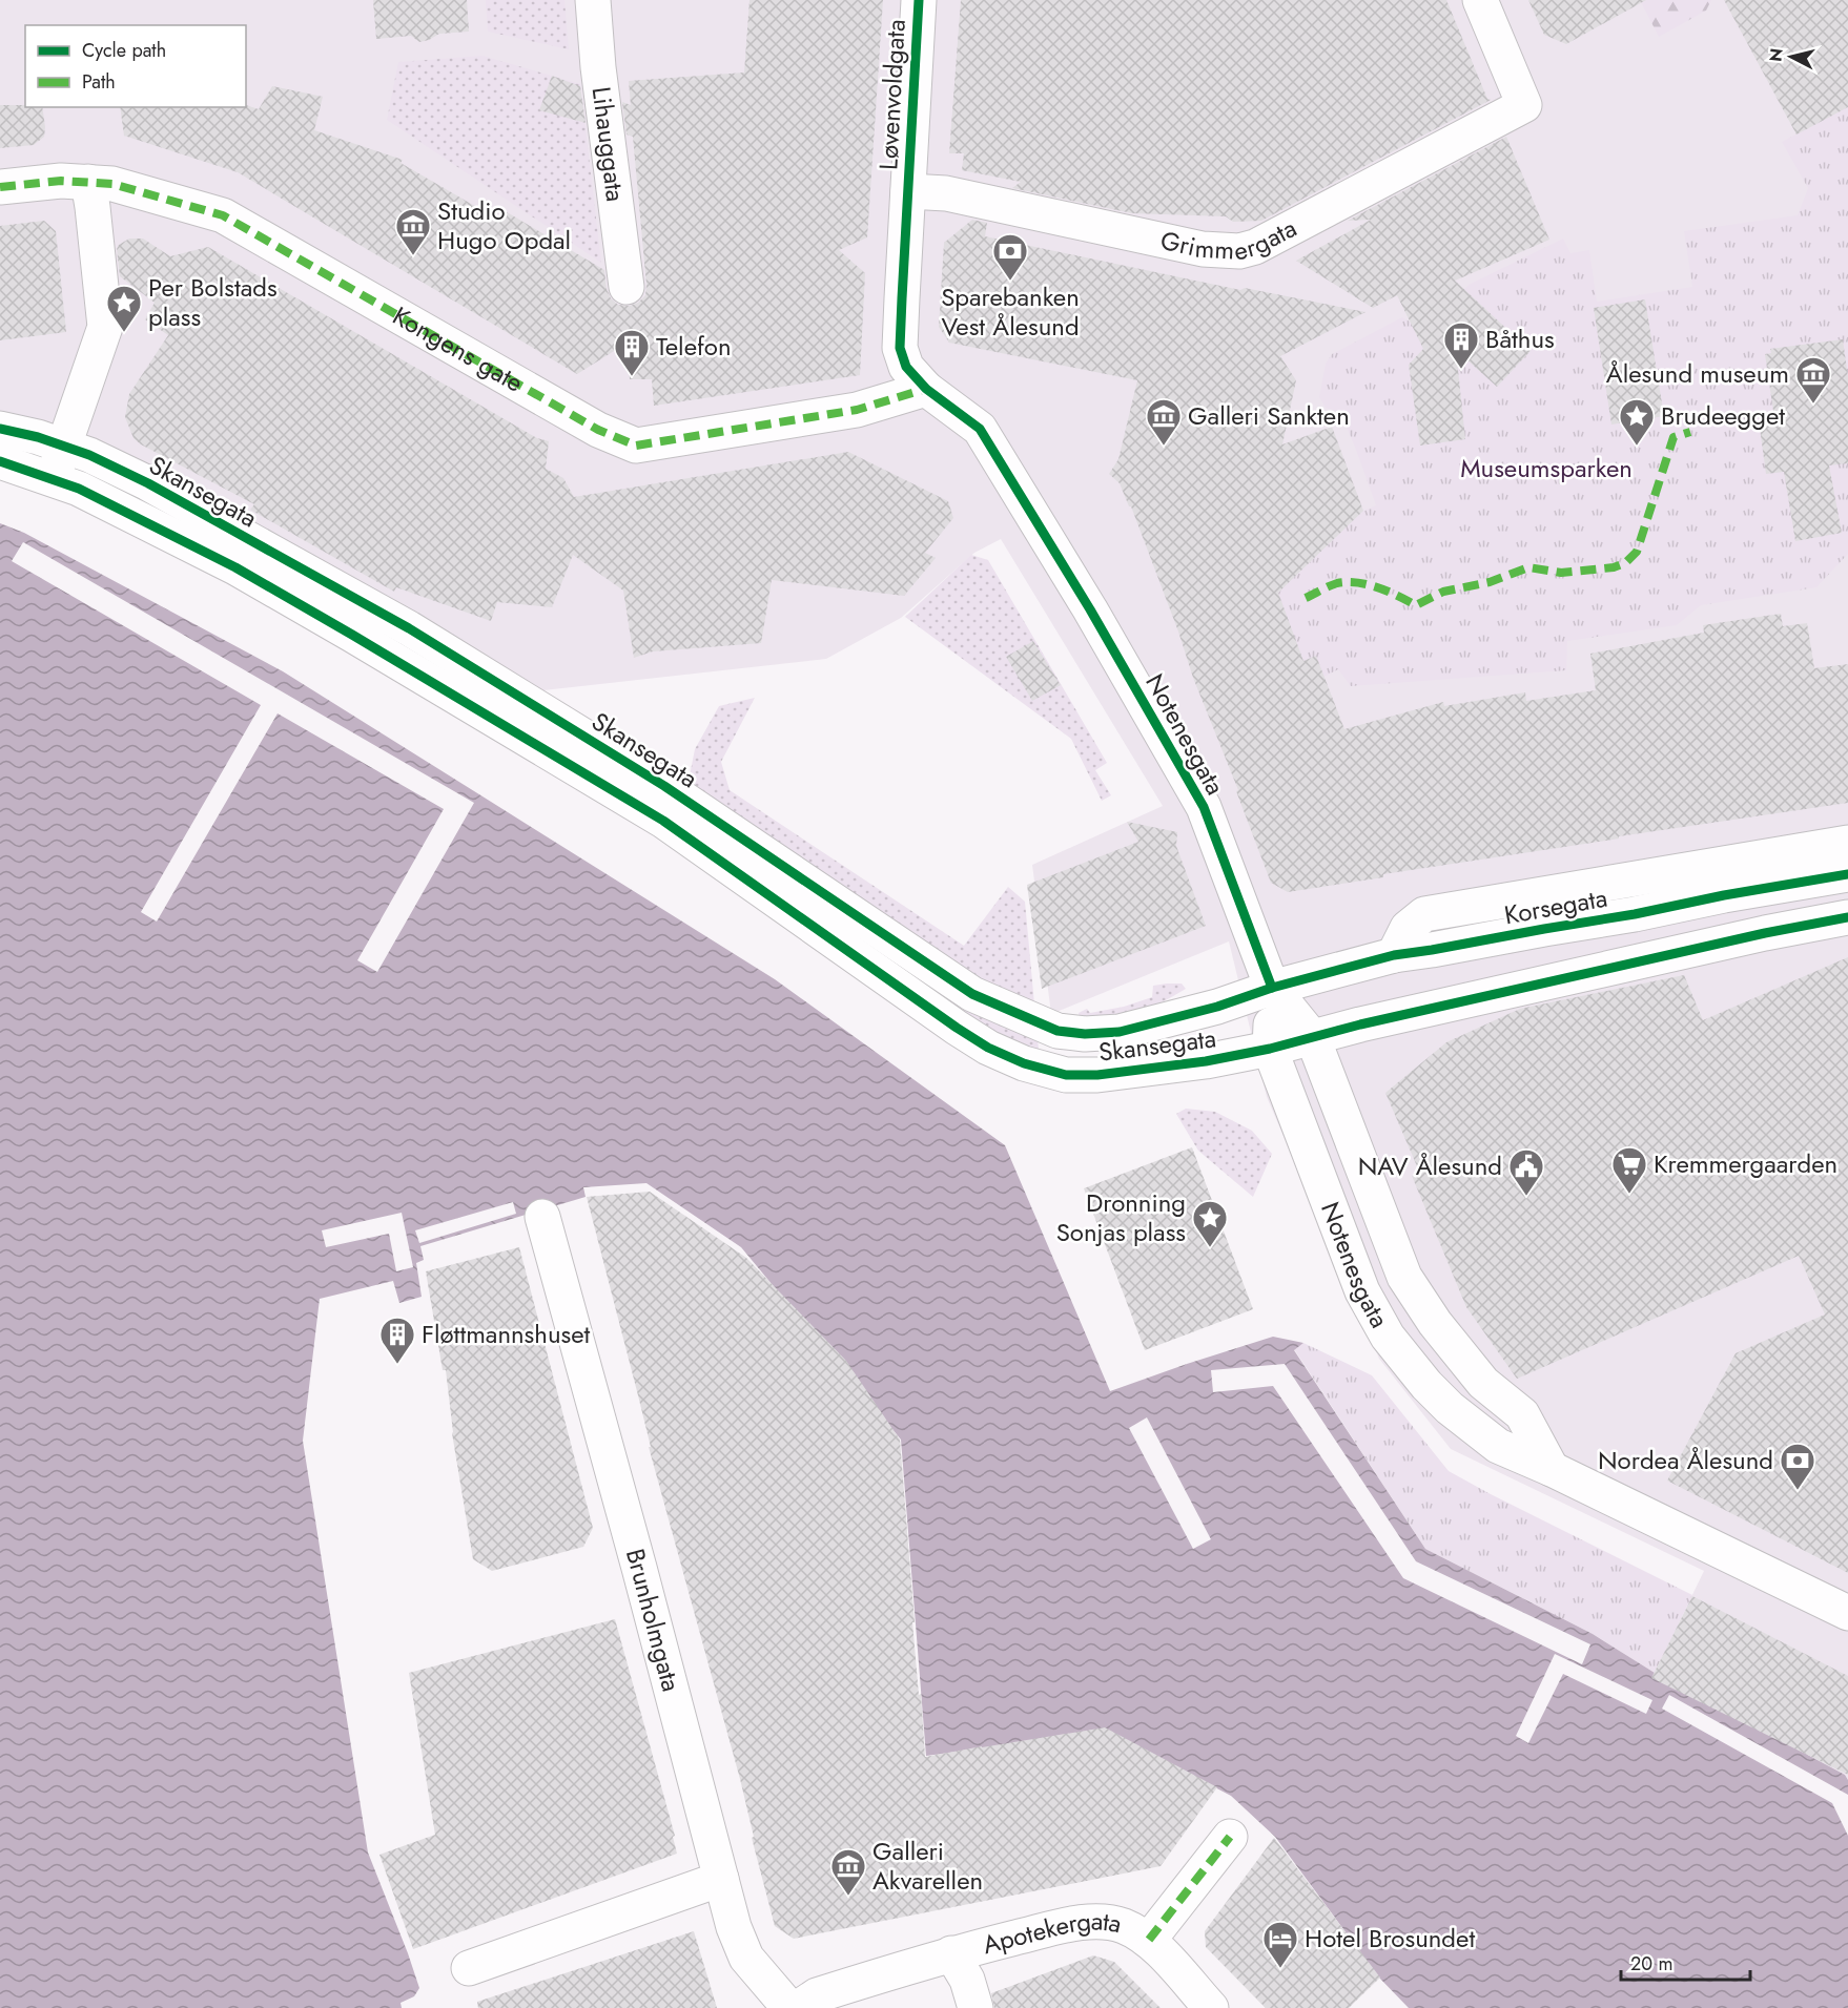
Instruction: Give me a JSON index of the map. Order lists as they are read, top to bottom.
{
  "streets": {
    "street": [
      "Løvenvoldgata",
      "Lihauggata",
      "Grimmergata",
      "Kongens gate",
      "Skansegata",
      "Notenesgata",
      "Korsegata",
      "Brunholmgata",
      "Apotekergata"
    ]
  },
  "crossings": [
    ["Løvenvoldgata", "Grimmergata"],
    ["Løvenvoldgata", "Kongens gate"],
    ["Løvenvoldgata", "Notenesgata"],
    ["Kongens gate", "Notenesgata"],
    ["Skansegata", "Notenesgata"],
    ["Skansegata", "Korsegata"],
    ["Notenesgata", "Korsegata"]
  ],
  "parks": ["Museumsparken"],
  "places": {
    "museum": [
      "Studio Hugo Opdal",
      "Ålesund museum",
      "Galleri Sankten",
      "Galleri Akvarellen"
    ],
    "bank": ["Sparebanken Vest Ålesund", "Nordea Ålesund"],
    "place": ["Per Bolstads plass", "Brudeegget", "Dronning Sonjas plass"],
    "building": ["Båthus", "Telefon", "Fløttmannshuset"],
    "supermarket": ["Kremmergaarden"],
    "public building": ["NAV Ålesund"],
    "hotel": ["Hotel Brosundet"]
  },
  "legend": ["Cycle path", "Path"],
  "scale_bar": "20 m",
  "north": "left"
}
